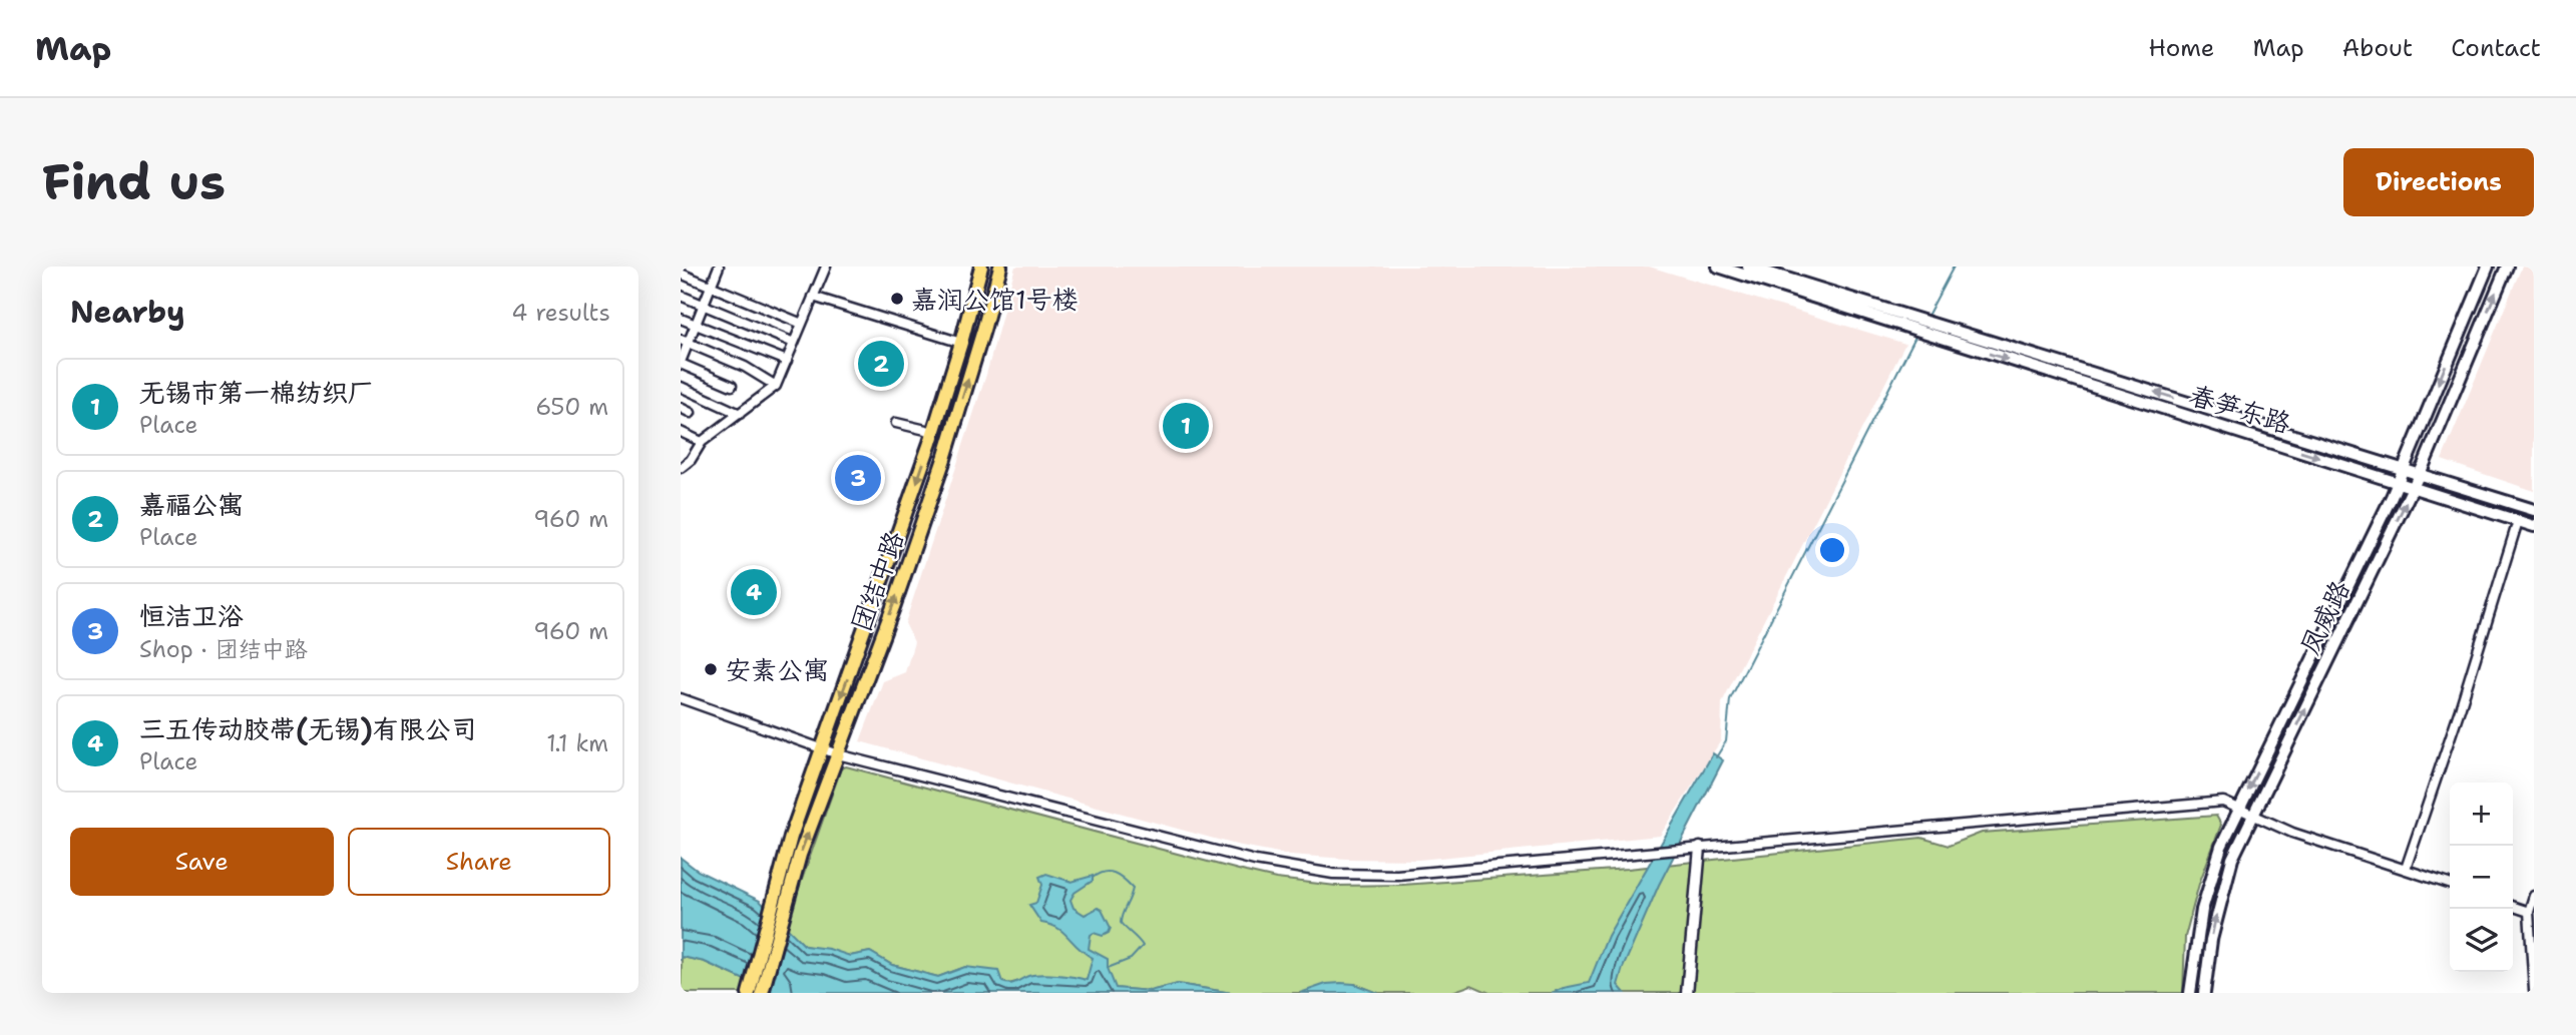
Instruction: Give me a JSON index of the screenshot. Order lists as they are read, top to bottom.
{
  "streets": {
    "main road": ["春笋东路", "团结中路", "凤威路"]
  },
  "crossings": [
    ["春笋东路", "凤威路"]
  ],
  "places": ["嘉润公馆1号楼", "安素公寓"],
  "page": {
    "header": "Map",
    "nav": [
      "Home",
      "Map",
      "About",
      "Contact"
    ],
    "buttons": [
      "Directions",
      ["Save", "Share"]
    ],
    "title": "Find us",
    "heading": ["Nearby", "4 results"],
    "pins": [
      "2",
      "1",
      "3",
      "4"
    ],
    "list": [
      {
        "mark": "1",
        "name": "无锡市第一棉纺织厂",
        "note": "Place",
        "value": "650 m"
      },
      {
        "mark": "2",
        "name": "嘉福公寓",
        "note": "Place",
        "value": "960 m"
      },
      {
        "mark": "3",
        "name": "恒洁卫浴",
        "note": "Shop · 团结中路",
        "value": "960 m"
      },
      {
        "mark": "4",
        "name": "三五传动胶带(无锡)有限公司",
        "note": "Place",
        "value": "1.1 km"
      }
    ],
    "map_buttons": ["+", "−"]
  }
}
